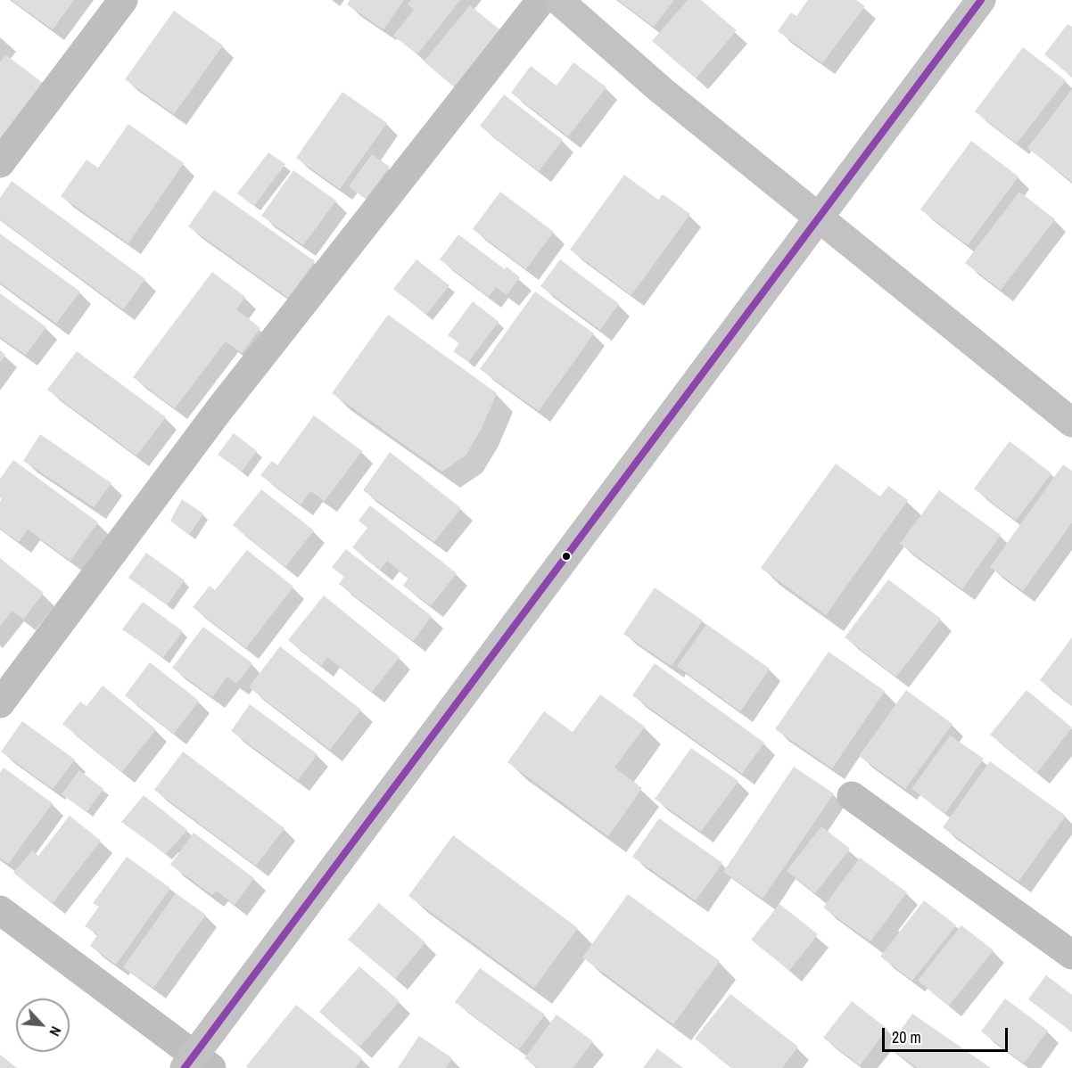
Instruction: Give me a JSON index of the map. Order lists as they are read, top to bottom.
{
  "scale_bar": "20 m",
  "north": "bottom right"
}
